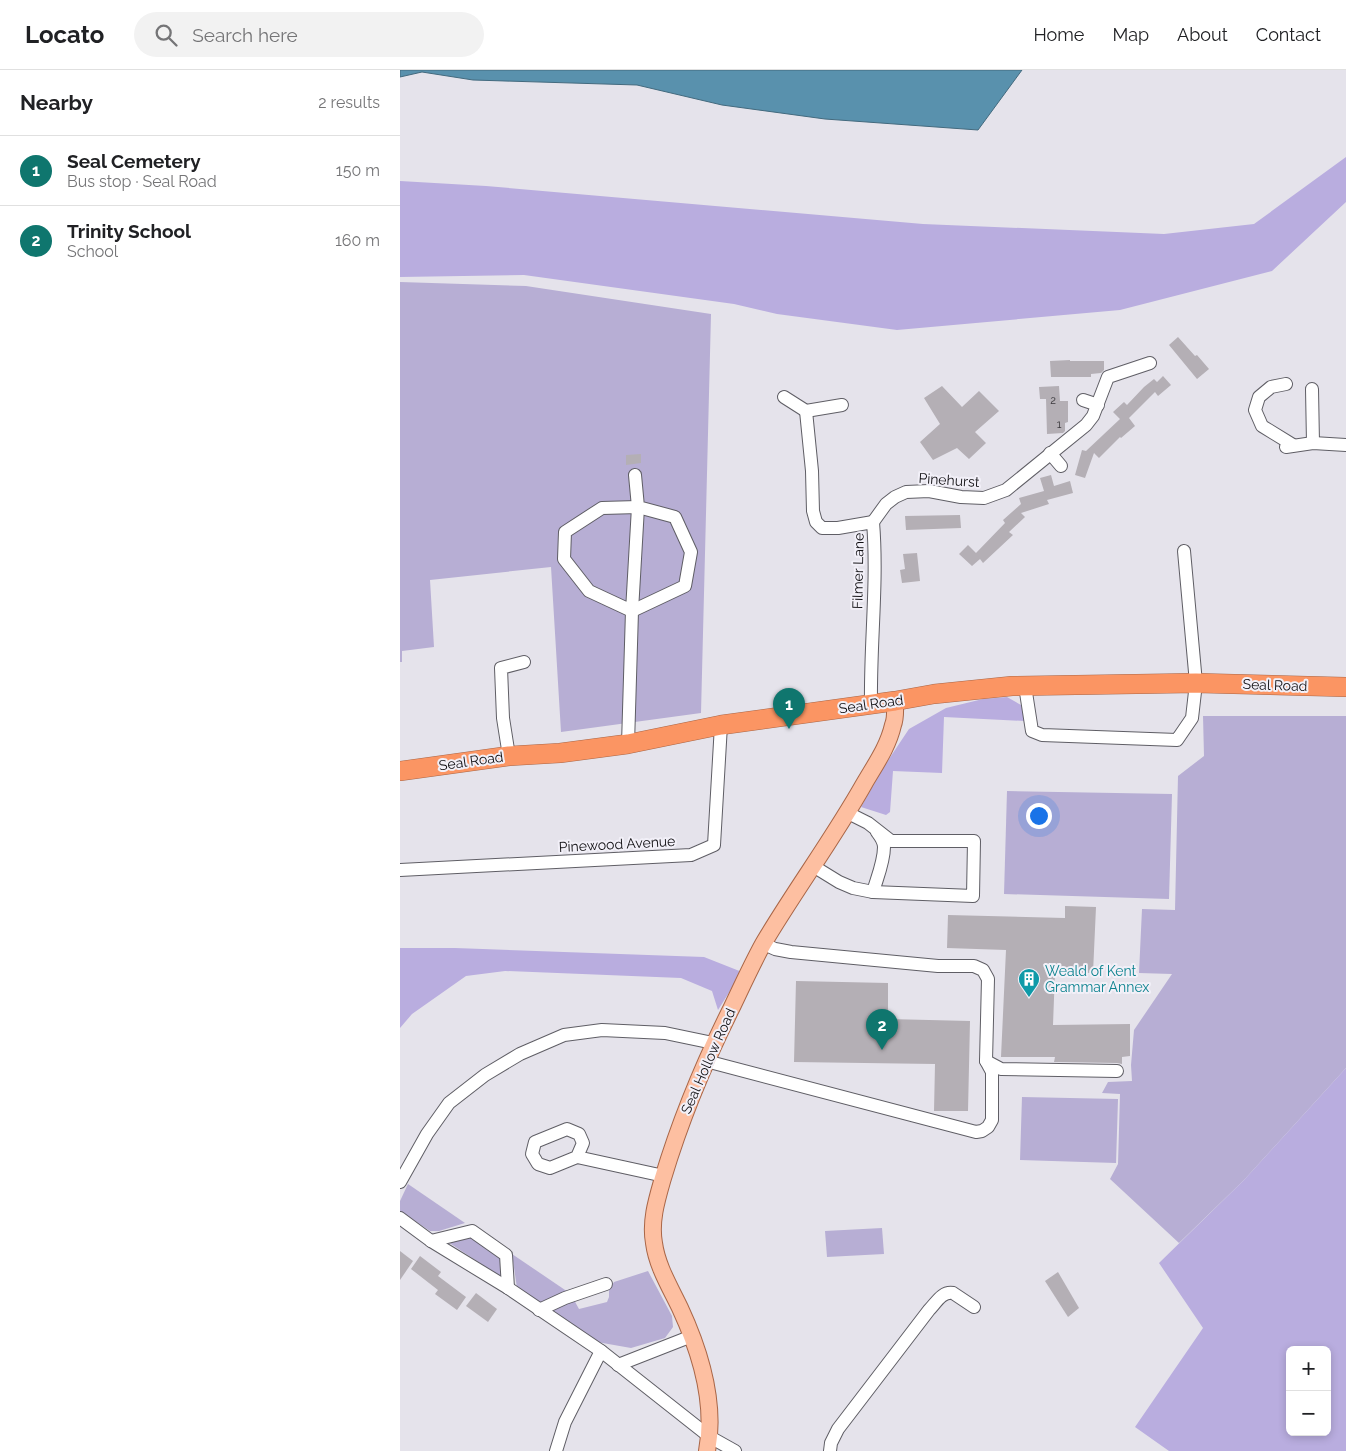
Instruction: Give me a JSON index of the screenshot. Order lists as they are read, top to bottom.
{
  "streets": {
    "highway": ["Seal Road"],
    "main road": ["Seal Hollow Road"],
    "street": ["Pinehurst", "Filmer Lane", "Pinewood Avenue"]
  },
  "crossings": [
    ["Pinehurst", "Filmer Lane"],
    ["Filmer Lane", "Seal Road"],
    ["Seal Road", "Pinewood Avenue"],
    ["Seal Road", "Seal Hollow Road"]
  ],
  "places": {
    "building": ["Weald of Kent Grammar Annex"]
  },
  "house_numbers": ["2", "1"],
  "page": {
    "header": "Locato",
    "search": "Search here",
    "nav": [
      "Home",
      "Map",
      "About",
      "Contact"
    ],
    "heading": ["Nearby", "2 results"],
    "list": [
      {
        "mark": "1",
        "name": "Seal Cemetery",
        "note": "Bus stop · Seal Road",
        "value": "150 m"
      },
      {
        "mark": "2",
        "name": "Trinity School",
        "note": "School",
        "value": "160 m"
      }
    ],
    "pins": ["1", "2"],
    "map_buttons": ["+", "−"]
  }
}
